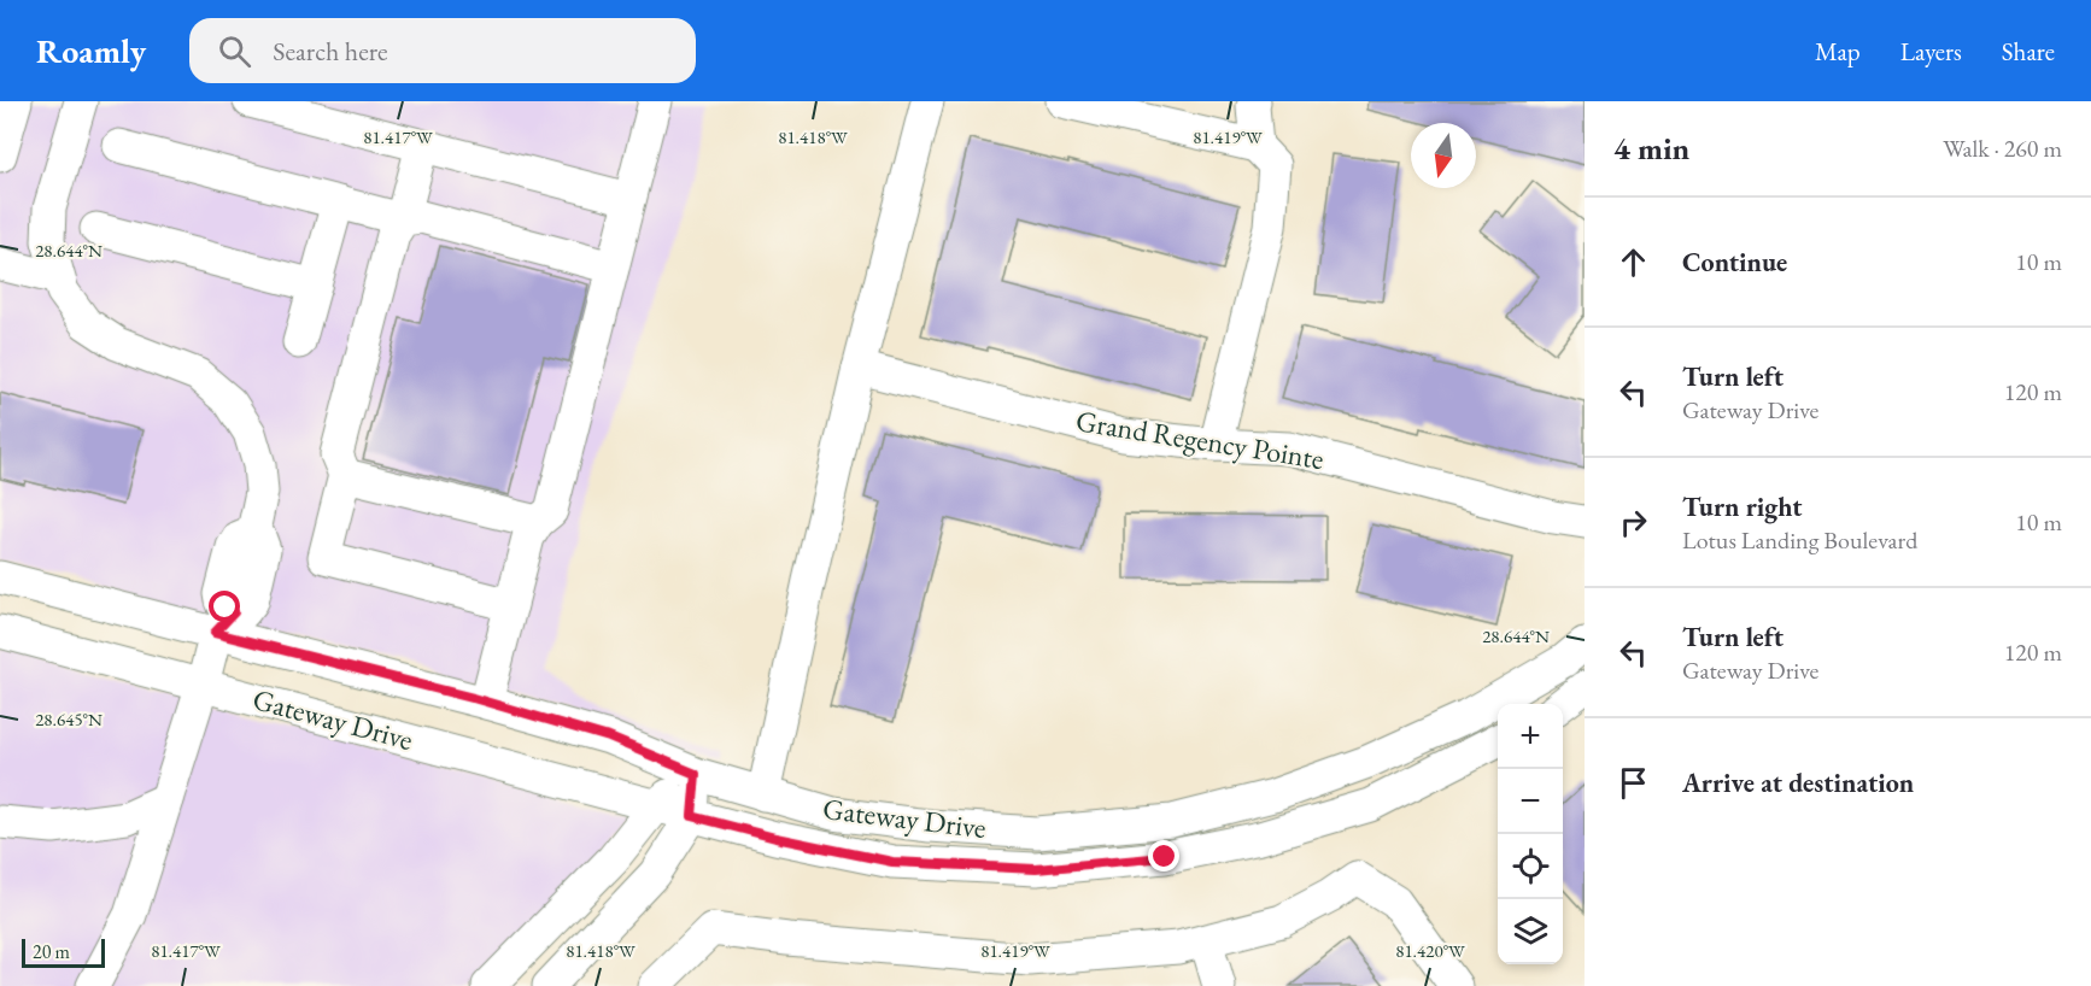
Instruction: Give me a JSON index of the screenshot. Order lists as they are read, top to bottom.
{
  "streets": {
    "street": ["Grand Regency Pointe", "Gateway Drive"]
  },
  "scale_bar": "20 m",
  "north": "bottom",
  "page": {
    "header": "Roamly",
    "search": "Search here",
    "nav": ["Map", "Layers", "Share"],
    "heading": ["4 min", "Walk · 260 m"],
    "list": [
      ["Continue", "10 m"],
      ["Turn left", "Gateway Drive", "120 m"],
      ["Turn right", "Lotus Landing Boulevard", "10 m"],
      ["Turn left", "Gateway Drive", "120 m"],
      "Arrive at destination"
    ],
    "map_buttons": ["+", "−"],
    "scale": "20 m"
  },
  "coordinates": [
    "81.417°W",
    "81.418°W",
    "81.419°W",
    "28.644°N",
    "28.645°N",
    "81.420°W"
  ]
}
